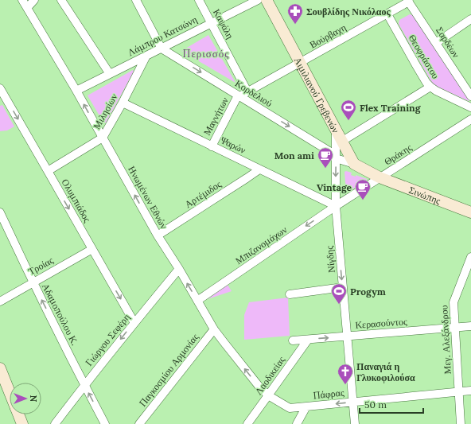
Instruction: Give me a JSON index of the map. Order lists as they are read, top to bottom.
{
  "streets": {
    "street": [
      "Καψάλη",
      "Λάμπρου Κατσώνη",
      "Βούρβαχη",
      "Σαρδέων",
      "Θεοφράστου",
      "Κορδελιού",
      "Αιμιλιανού Γρεβενών",
      "Μιλησίων",
      "Μαγνήτων",
      "Ψαρών",
      "Θράκης",
      "Αρτέμιδος",
      "Σινώπης",
      "Ηνωμένων Εθνών",
      "Ολυμπιάδος",
      "Μπιζανομάχων",
      "Νίγδης",
      "Τροίας",
      "Αδαμοπούλου Κ.",
      "Κερασούντος",
      "Γιώργου Σεφέρη",
      "Μεγ. Αλεξάνδρου",
      "Παγκοσμίου Αρμονίας",
      "Λαοδικείας",
      "Πάφρας"
    ]
  },
  "crossings": [
    ["Καψάλη", "Λάμπρου Κατσώνη"],
    ["Καψάλη", "Βούρβαχη"],
    ["Λάμπρου Κατσώνη", "Κορδελιού"],
    ["Λάμπρου Κατσώνη", "Μιλησίων"],
    ["Λάμπρου Κατσώνη", "Ηνωμένων Εθνών"],
    ["Βούρβαχη", "Σαρδέων"],
    ["Βούρβαχη", "Θεοφράστου"],
    ["Βούρβαχη", "Κορδελιού"],
    ["Βούρβαχη", "Αιμιλιανού Γρεβενών"],
    ["Βούρβαχη", "Μαγνήτων"],
    ["Κορδελιού", "Αιμιλιανού Γρεβενών"],
    ["Κορδελιού", "Μαγνήτων"],
    ["Κορδελιού", "Νίγδης"],
    ["Αιμιλιανού Γρεβενών", "Νίγδης"],
    ["Μιλησίων", "Ψαρών"],
    ["Μιλησίων", "Ηνωμένων Εθνών"],
    ["Μιλησίων", "Ολυμπιάδος"],
    ["Μαγνήτων", "Ψαρών"],
    ["Ψαρών", "Θράκης"],
    ["Ψαρών", "Αρτέμιδος"],
    ["Ψαρών", "Μπιζανομάχων"],
    ["Ψαρών", "Νίγδης"],
    ["Θράκης", "Σινώπης"],
    ["Θράκης", "Μπιζανομάχων"],
    ["Θράκης", "Νίγδης"],
    ["Αρτέμιδος", "Ηνωμένων Εθνών"],
    ["Ηνωμένων Εθνών", "Μπιζανομάχων"],
    ["Ηνωμένων Εθνών", "Γιώργου Σεφέρη"],
    ["Ηνωμένων Εθνών", "Παγκοσμίου Αρμονίας"],
    ["Ηνωμένων Εθνών", "Λαοδικείας"],
    ["Ηνωμένων Εθνών", "Πάφρας"],
    ["Ολυμπιάδος", "Τροίας"],
    ["Ολυμπιάδος", "Γιώργου Σεφέρη"],
    ["Μπιζανομάχων", "Νίγδης"],
    ["Νίγδης", "Κερασούντος"],
    ["Νίγδης", "Πάφρας"],
    ["Τροίας", "Αδαμοπούλου Κ."],
    ["Αδαμοπούλου Κ.", "Γιώργου Σεφέρη"],
    ["Κερασούντος", "Μεγ. Αλεξάνδρου"],
    ["Κερασούντος", "Λαοδικείας"],
    ["Μεγ. Αλεξάνδρου", "Πάφρας"],
    ["Λαοδικείας", "Πάφρας"]
  ],
  "one_way": [
    "Κορδελιού",
    "Ηνωμένων Εθνών",
    "Ολυμπιάδος",
    "Μπιζανομάχων",
    "Νίγδης",
    "Αδαμοπούλου Κ.",
    "Γιώργου Σεφέρη"
  ],
  "districts": ["Περισσός"],
  "places": {
    "pharmacy": ["Σουβλίδης Νικόλαος"],
    "sports": ["Flex Training", "Progym"],
    "cafe": ["Mon ami", "Vintage"],
    "church": ["Παναγιά η Γλυκοφιλούσα"]
  },
  "scale_bar": "50 m",
  "north": "right"
}
